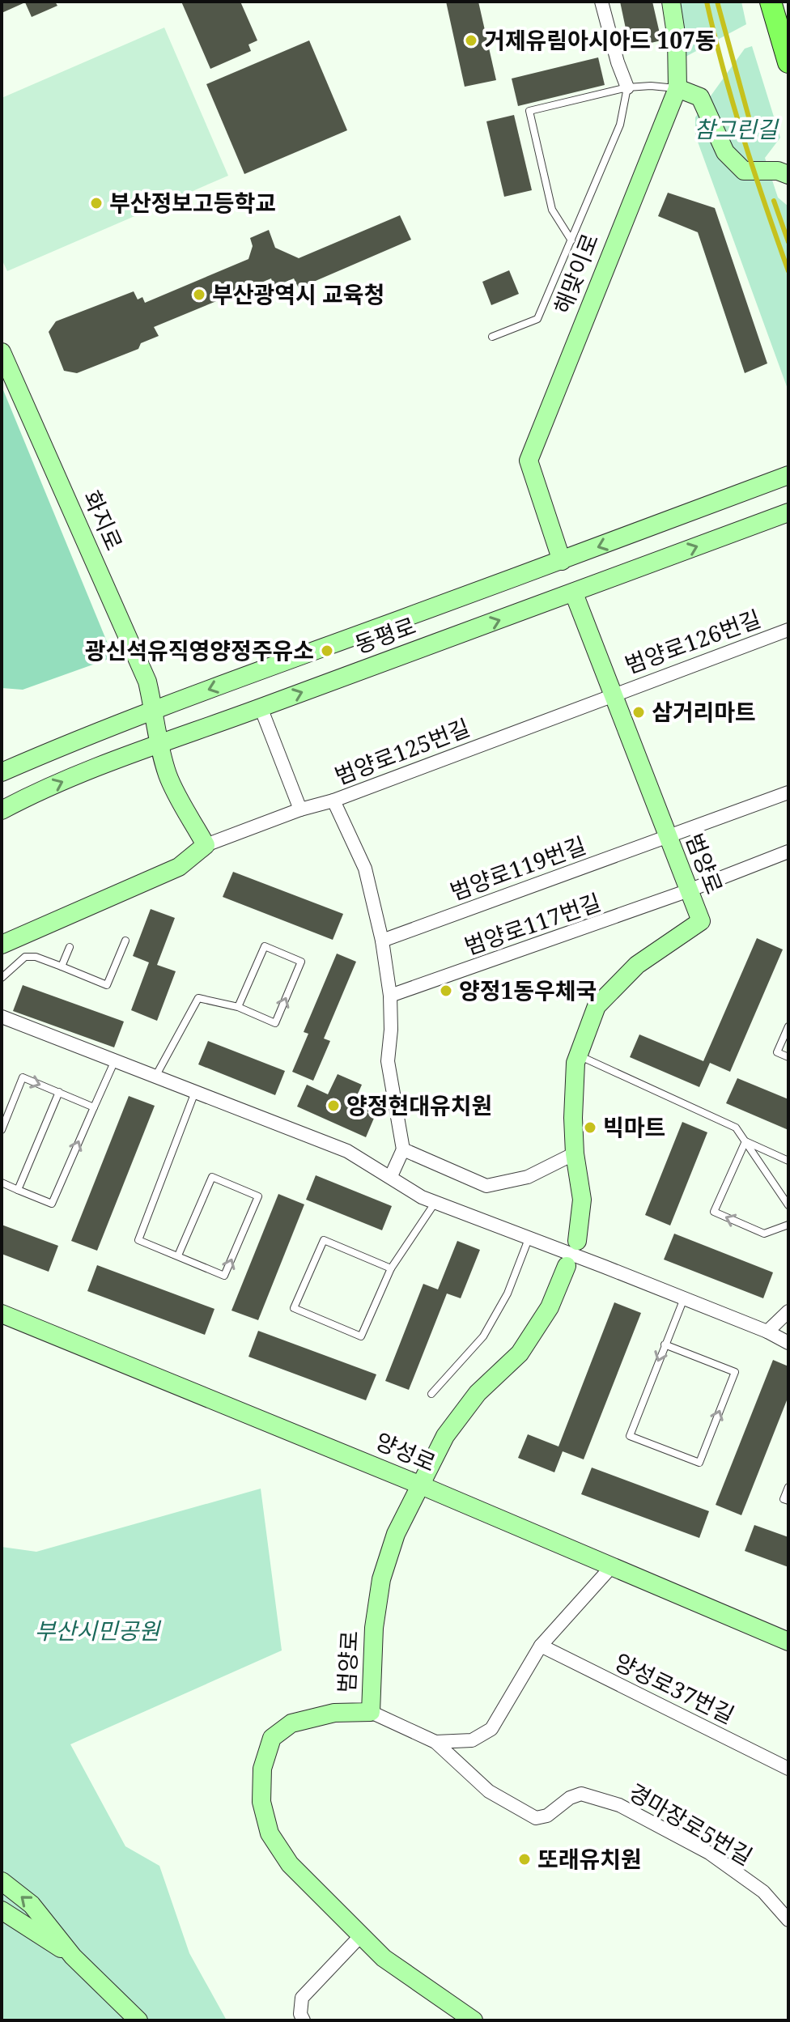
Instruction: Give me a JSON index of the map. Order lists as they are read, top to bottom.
{
  "streets": {
    "street": [
      "해맞이로",
      "화지로",
      "동평로",
      "범양로126번길",
      "범양로125번길",
      "범양로",
      "범양로119번길",
      "범양로117번길",
      "양성로",
      "양성로37번길",
      "경마장로5번길"
    ]
  },
  "crossings": [
    ["해맞이로", "동평로"],
    ["화지로", "동평로"],
    ["화지로", "범양로125번길"],
    ["동평로", "범양로"],
    ["범양로126번길", "범양로125번길"],
    ["범양로126번길", "범양로"],
    ["범양로125번길", "범양로"],
    ["범양로", "범양로119번길"],
    ["범양로", "범양로117번길"],
    ["범양로", "양성로"]
  ],
  "parks": ["참그린길", "부산시민공원"],
  "places": [
    "거제유림아시아드 107동",
    "부산정보고등학교",
    "부산광역시 교육청",
    "광신석유직영양정주유소",
    "삼거리마트",
    "양정1동우체국",
    "양정현대유치원",
    "빅마트",
    "또래유치원"
  ]
}
